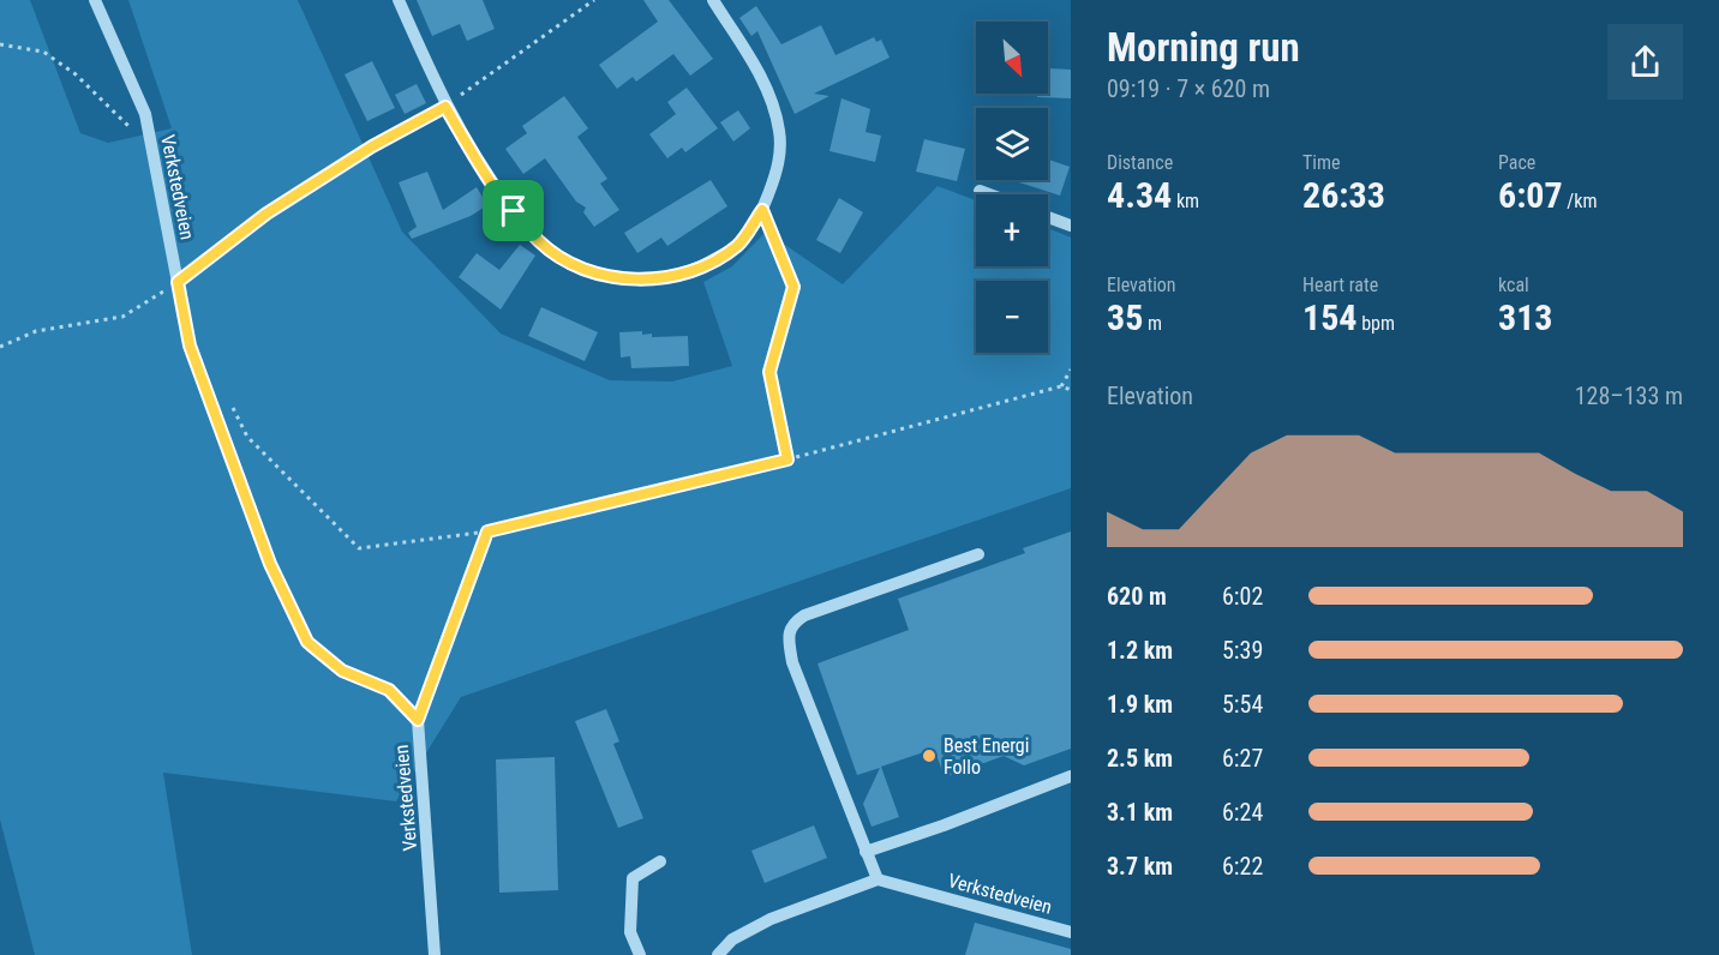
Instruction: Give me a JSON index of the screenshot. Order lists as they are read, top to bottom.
{
  "streets": {
    "street": ["Verkstedveien"]
  },
  "places": ["Best Energi Follo"],
  "north": "bottom right",
  "page": {
    "heading": ["Morning run", "09:19 · 7 × 620 m"],
    "map_buttons": ["+", "−"],
    "stats": [
      ["Distance", "4.34 km"],
      ["Time", "26:33"],
      ["Pace", "6:07 /km"],
      ["Elevation", "35 m"],
      ["Heart rate", "154 bpm"],
      ["kcal", "313"]
    ],
    "chart": ["Elevation", "128–133 m"],
    "list": [
      {
        "name": "620 m",
        "note": "6:02"
      },
      {
        "name": "1.2 km",
        "note": "5:39"
      },
      {
        "name": "1.9 km",
        "note": "5:54"
      },
      {
        "name": "2.5 km",
        "note": "6:27"
      },
      {
        "name": "3.1 km",
        "note": "6:24"
      },
      {
        "name": "3.7 km",
        "note": "6:22"
      }
    ]
  }
}
